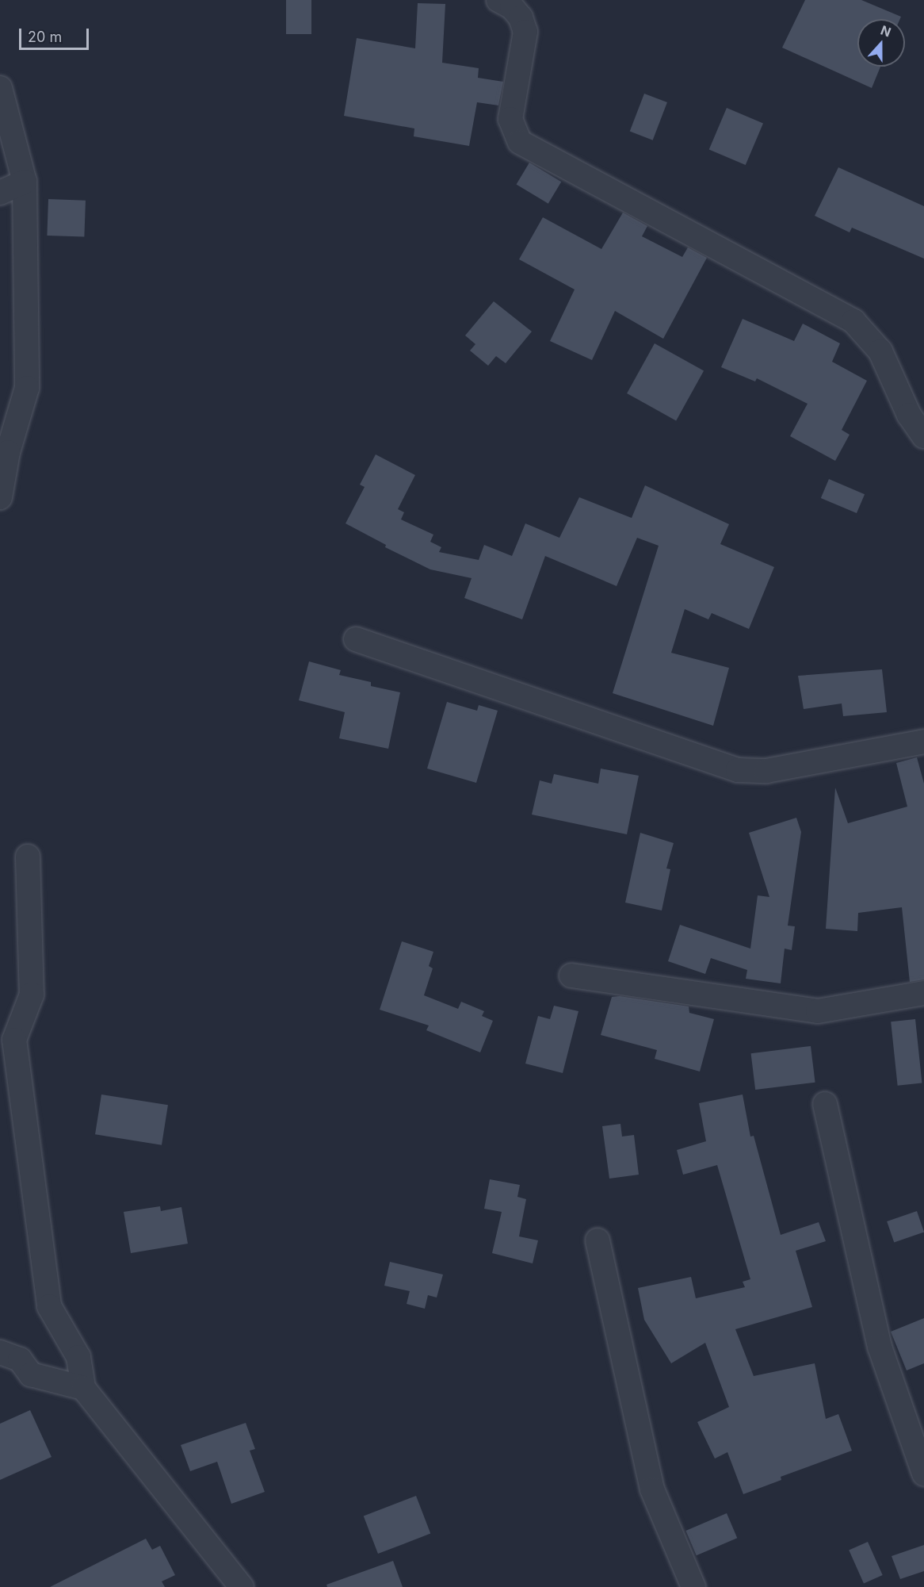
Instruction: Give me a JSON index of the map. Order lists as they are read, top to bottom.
{
  "scale_bar": "20 m",
  "north": "top"
}
